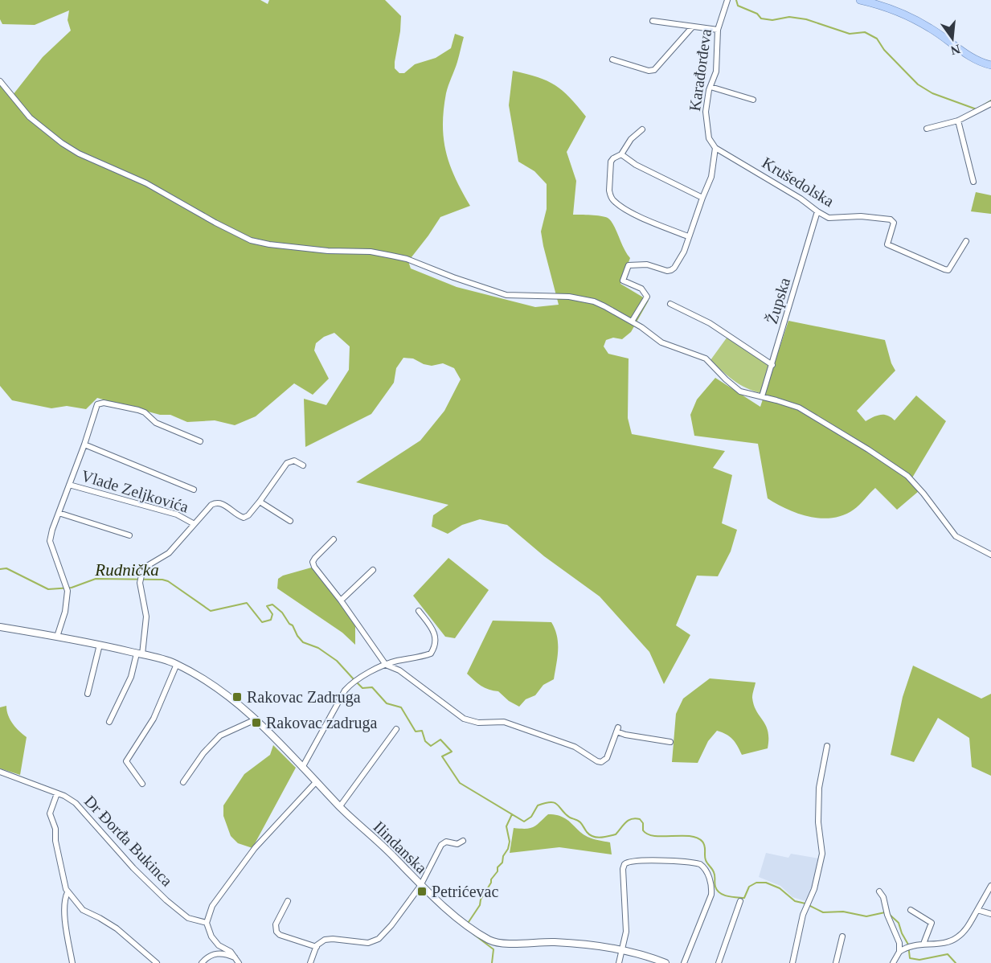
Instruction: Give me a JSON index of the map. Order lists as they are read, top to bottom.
{
  "streets": {
    "street": [
      "Karađorđeva",
      "Krušedolska",
      "Župska",
      "Vlade Zeljkovića",
      "Dr Đorđa Bukinca",
      "Ilindanska"
    ]
  },
  "crossings": [
    ["Karađorđeva", "Krušedolska"],
    ["Krušedolska", "Župska"],
    ["Vlade Zeljkovića", "Ilindanska"]
  ],
  "water": ["Rudnička"],
  "places": {
    "transit": ["Rakovac Zadruga", "Rakovac zadruga", "Petrićevac"]
  },
  "north": "bottom"
}
